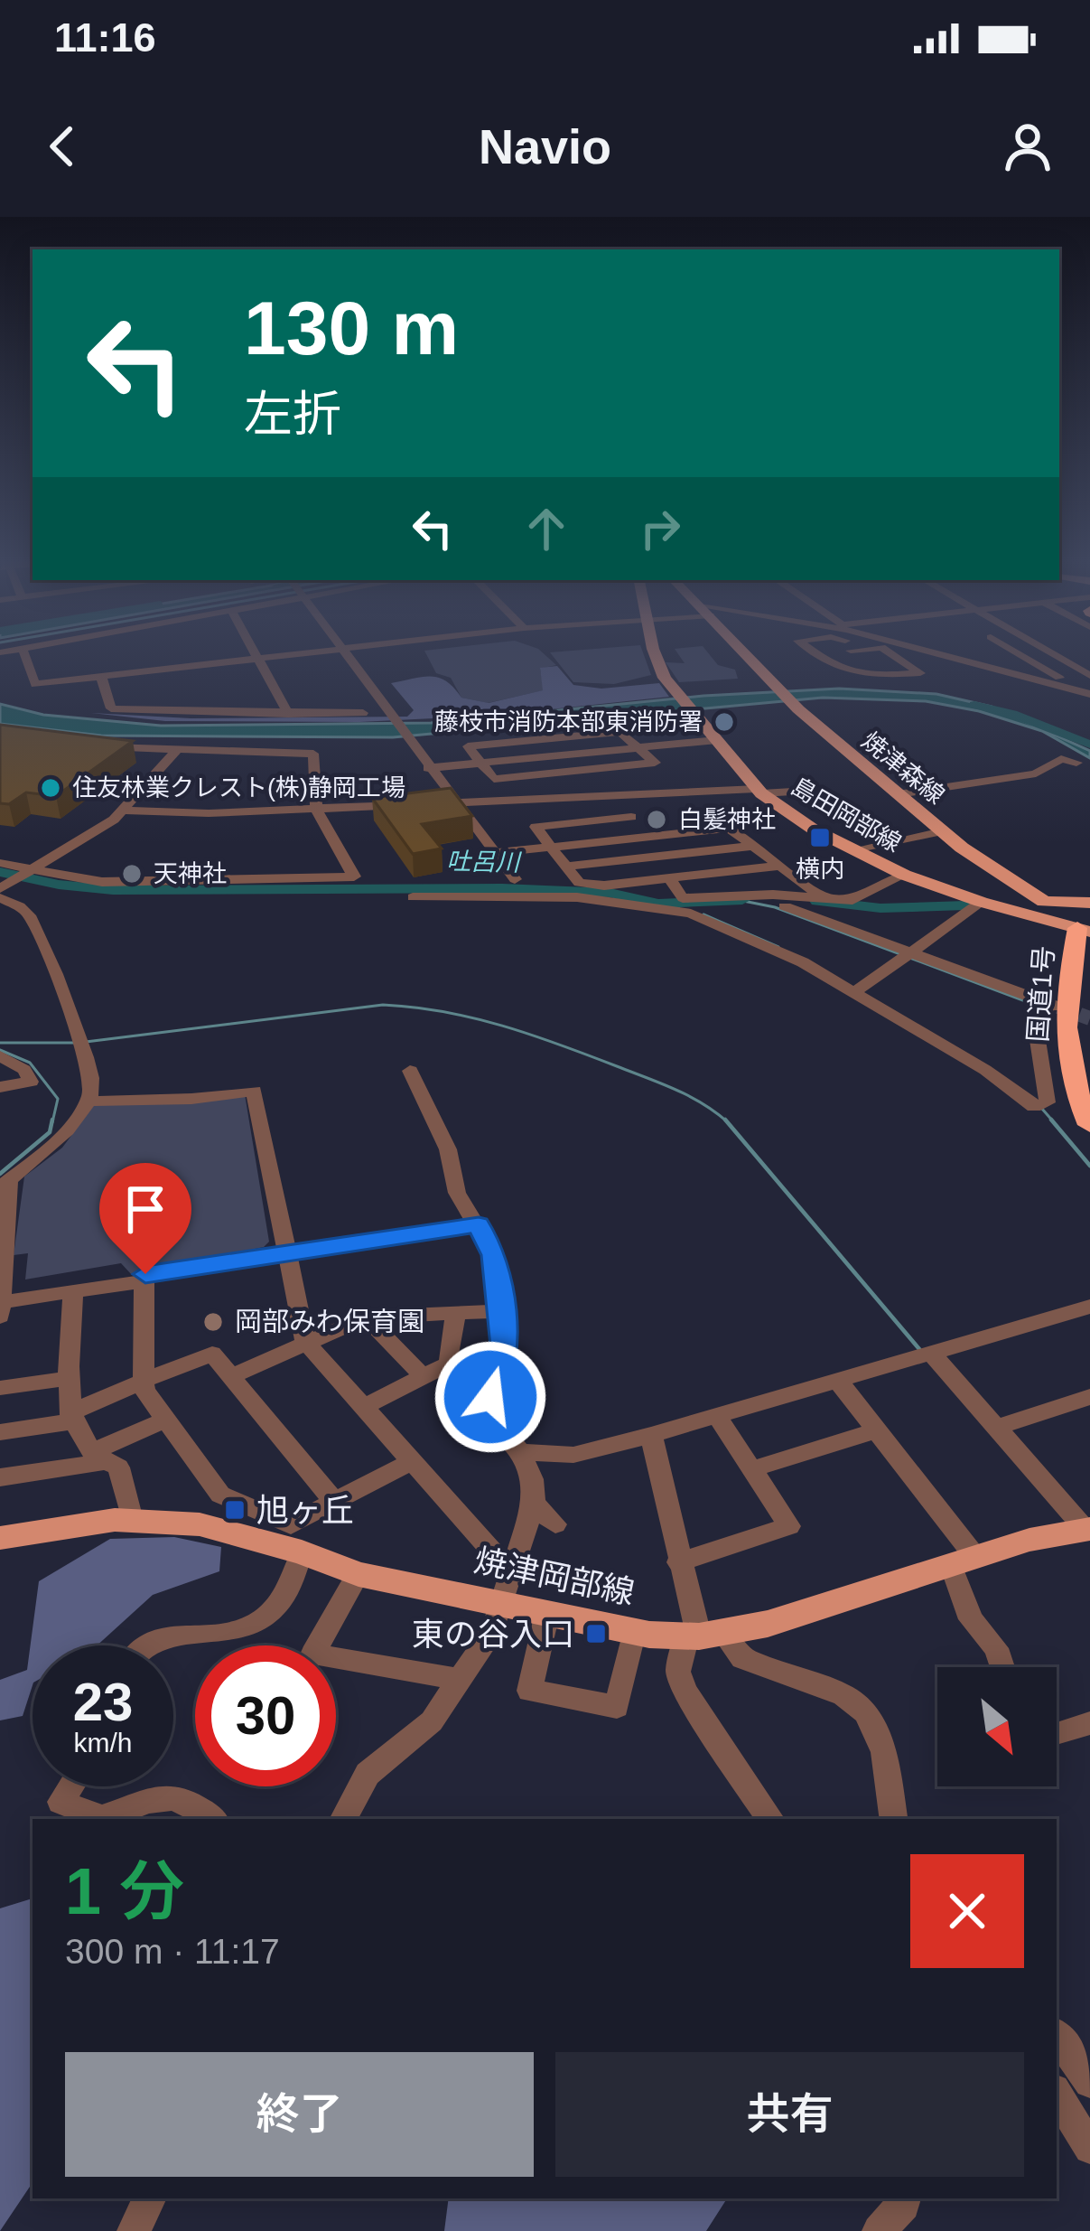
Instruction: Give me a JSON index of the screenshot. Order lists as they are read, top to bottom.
{
  "streets": {
    "highway": ["国道1号"],
    "main road": ["焼津森線", "島田岡部線", "焼津岡部線"]
  },
  "crossings": [
    ["島田岡部線", "国道1号"]
  ],
  "water": ["吐呂川"],
  "places": {
    "other": [
      "藤枝市消防本部東消防署",
      "住友林業クレスト(株)静岡工場",
      "白髪神社",
      "天神社",
      "岡部みわ保育園"
    ],
    "transit": ["横内", "旭ヶ丘", "東の谷入口"]
  },
  "north": "bottom right",
  "page": {
    "status": "11:16",
    "header": "Navio",
    "turn": ["130 m", "左折"],
    "speed": "23 km/h",
    "limit": "30",
    "heading": ["1 分", "300 m · 11:17"],
    "buttons": ["終了", "共有"]
  }
}
